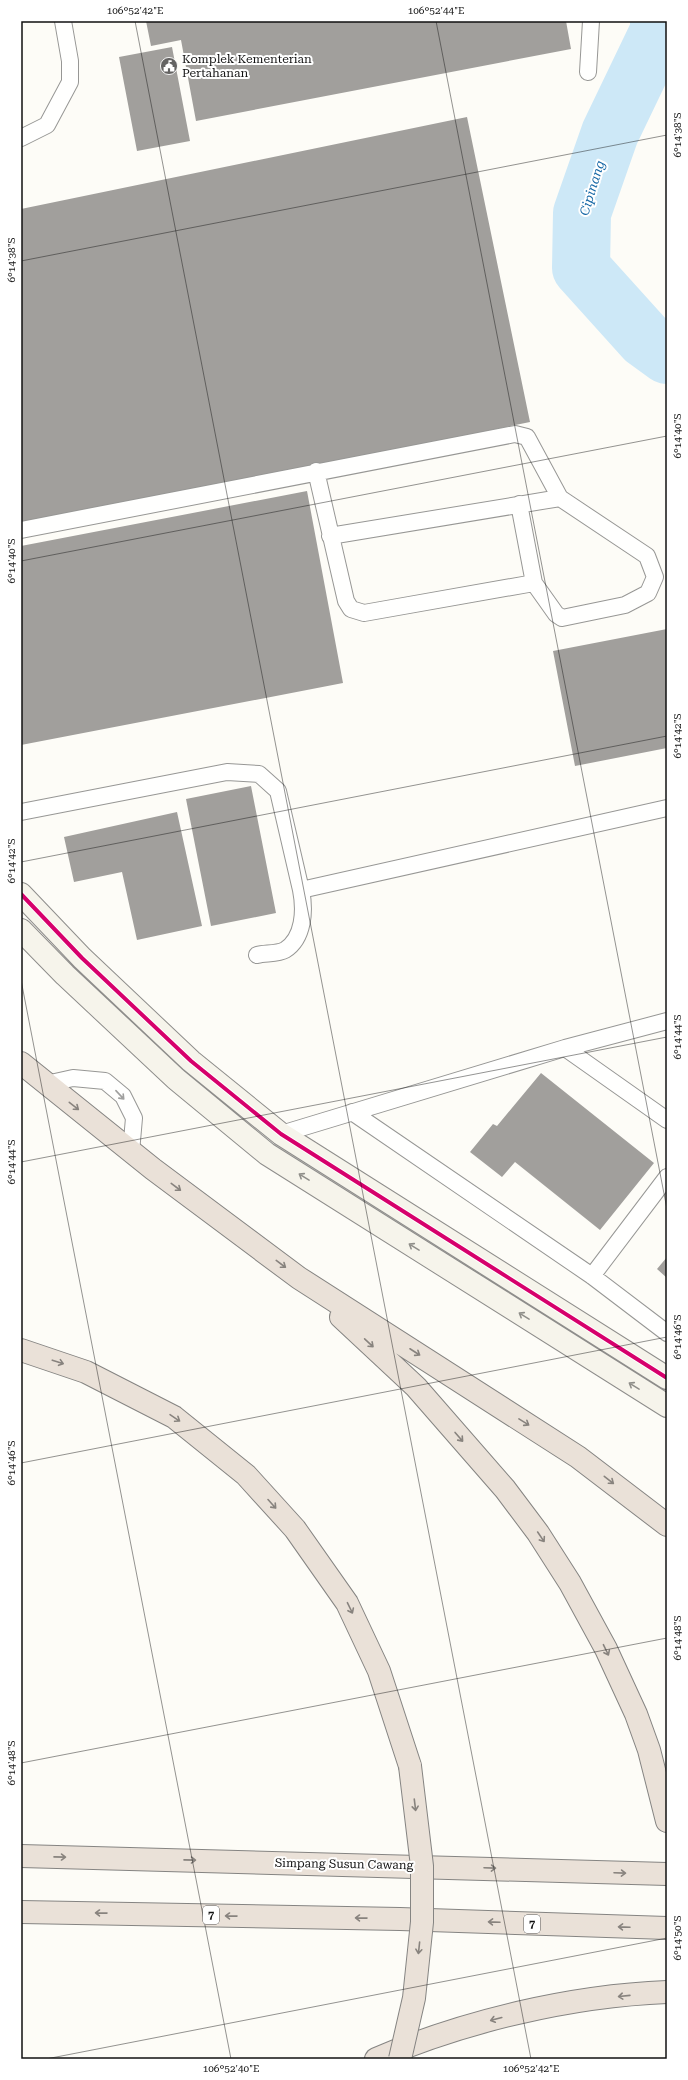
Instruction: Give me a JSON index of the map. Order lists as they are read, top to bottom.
{
  "streets": {
    "highway": ["Simpang Susun Cawang", "7"]
  },
  "water": ["Cipinang"],
  "places": {
    "public building": ["Komplek Kementerian Pertahanan"]
  },
  "coordinates": [
    "106°52'42\"E",
    "106°52'44\"E",
    "6°14'38\"S",
    "6°14'40\"S",
    "6°14'42\"S",
    "6°14'44\"S",
    "6°14'46\"S",
    "6°14'48\"S",
    "6°14'50\"S",
    "106°52'40\"E"
  ]
}
